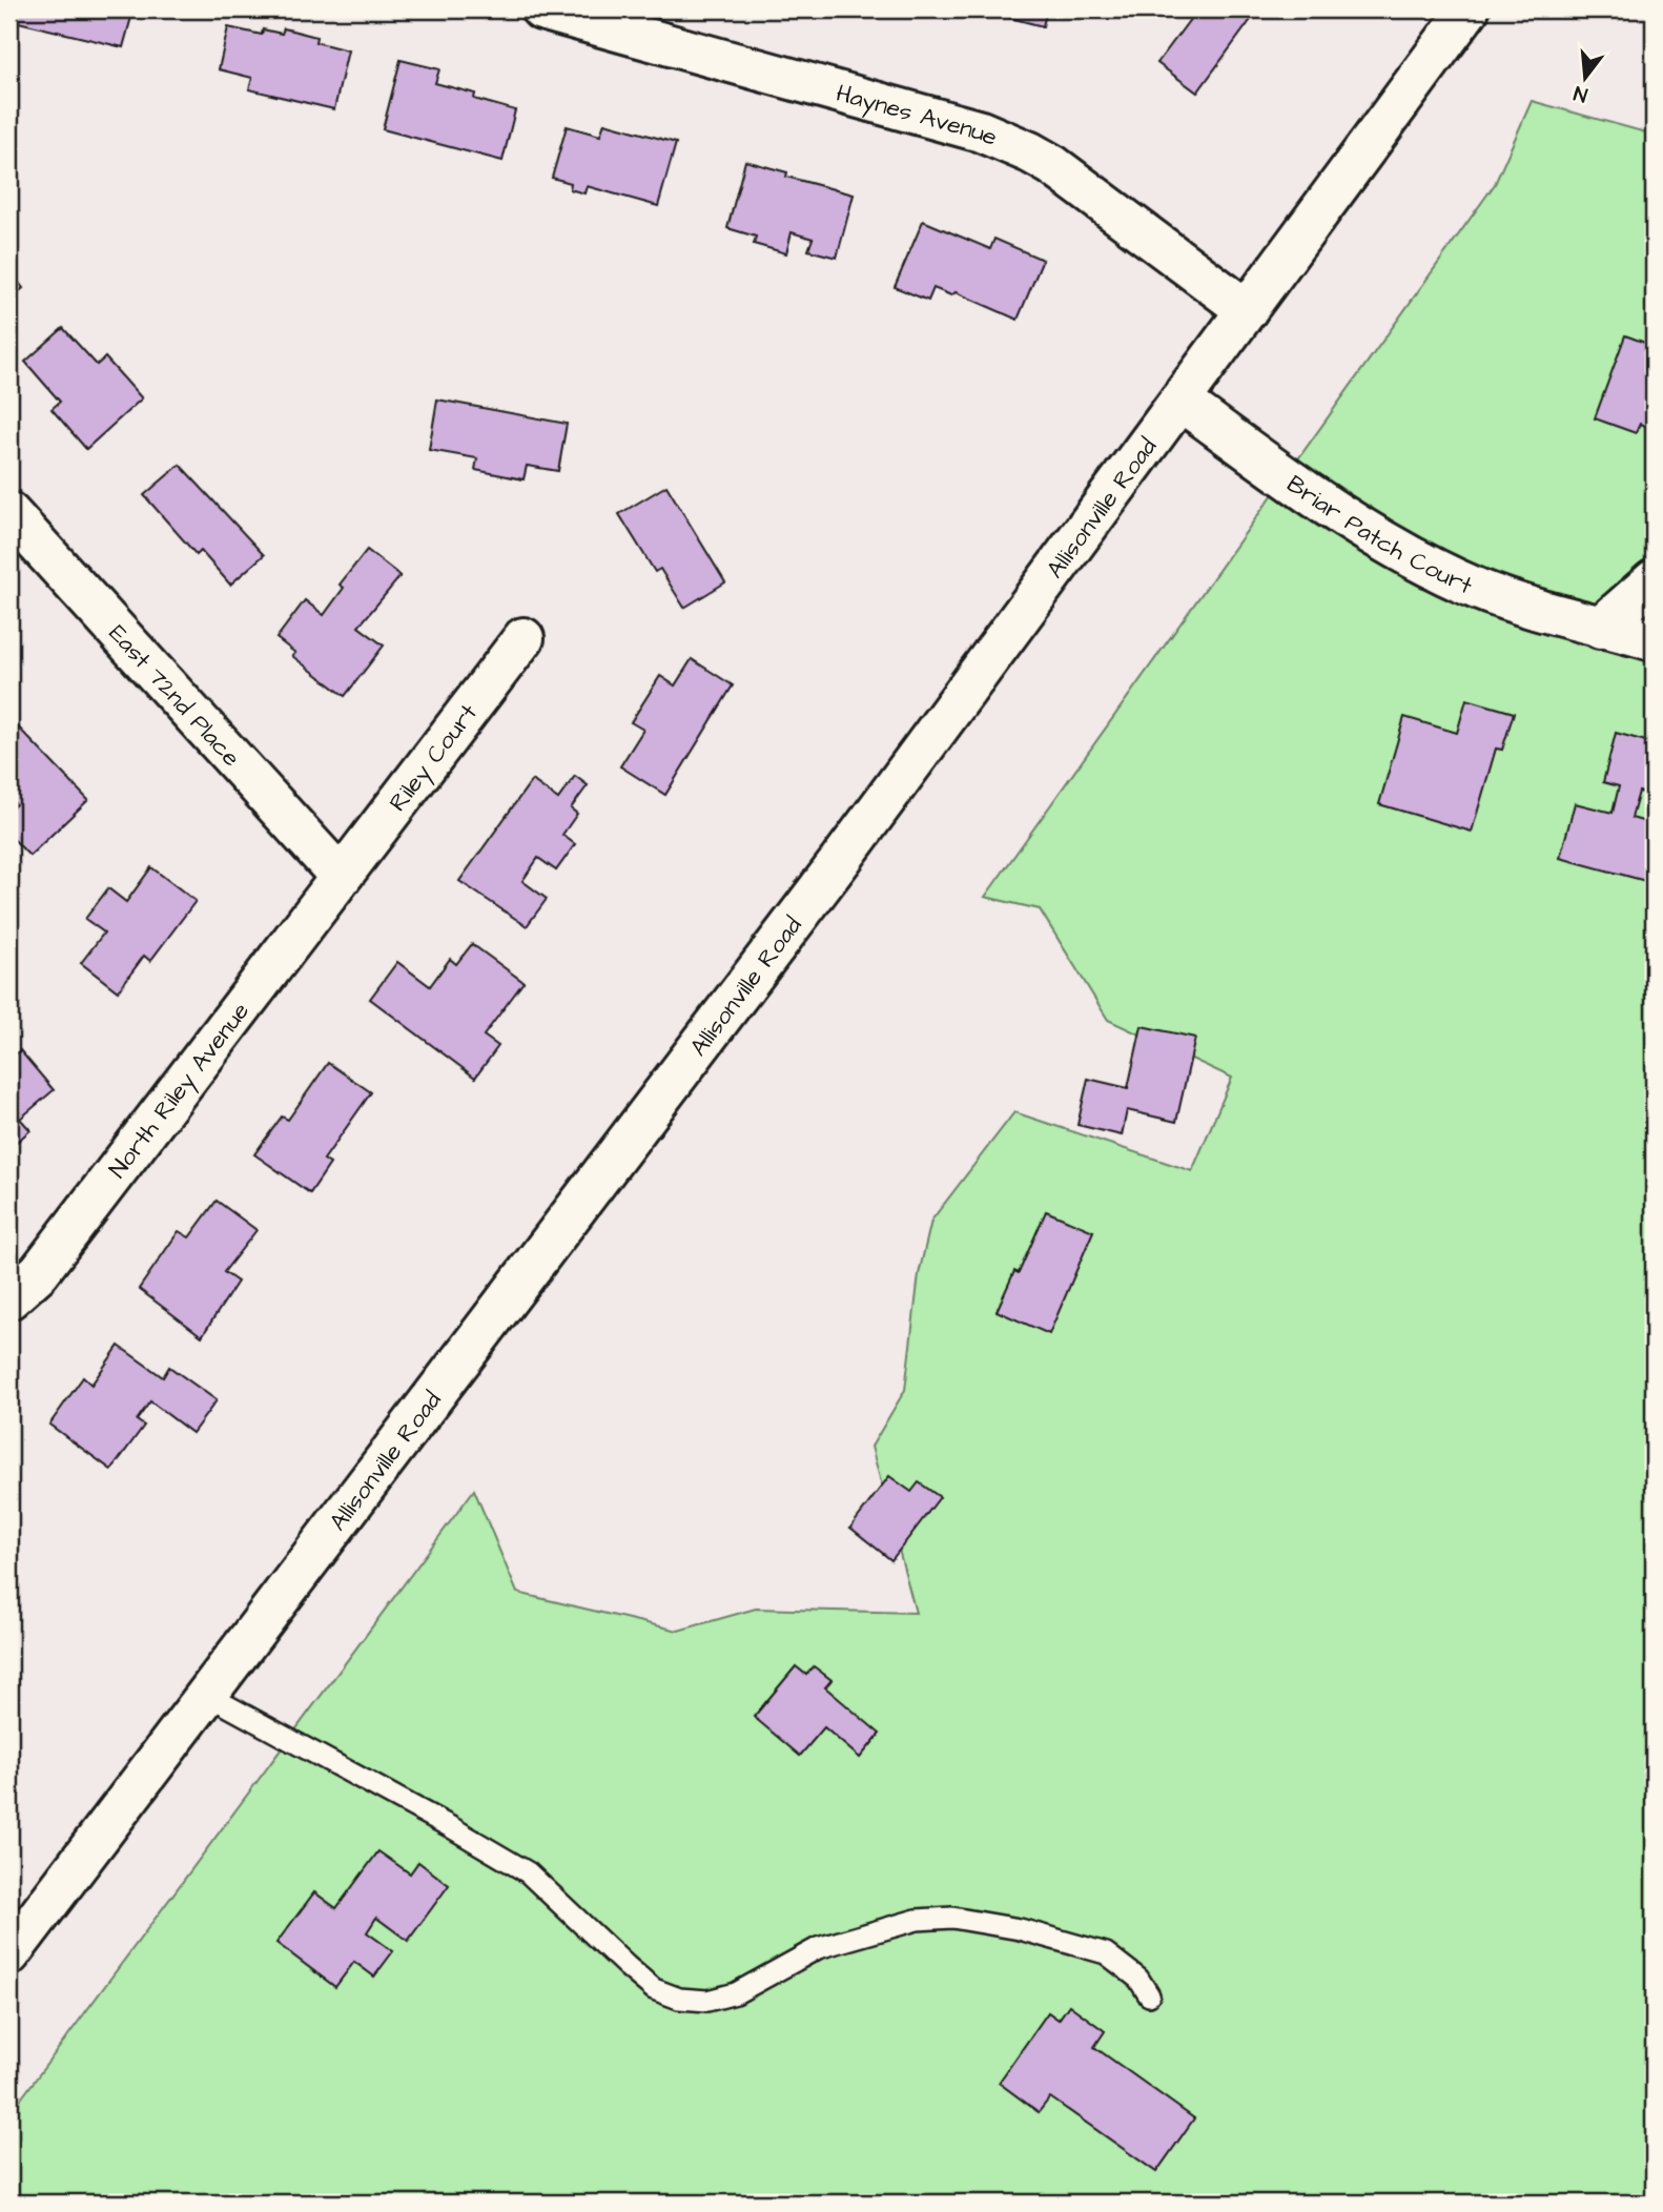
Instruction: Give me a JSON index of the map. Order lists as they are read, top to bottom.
{
  "streets": {
    "street": [
      "Haynes Avenue",
      "Allisonville Road",
      "Briar Patch Court",
      "East 72nd Place",
      "Riley Court",
      "North Riley Avenue"
    ]
  },
  "crossings": [
    ["Haynes Avenue", "Allisonville Road"],
    ["Allisonville Road", "Briar Patch Court"],
    ["East 72nd Place", "Riley Court"],
    ["East 72nd Place", "North Riley Avenue"],
    ["Riley Court", "North Riley Avenue"]
  ],
  "north": "bottom"
}
